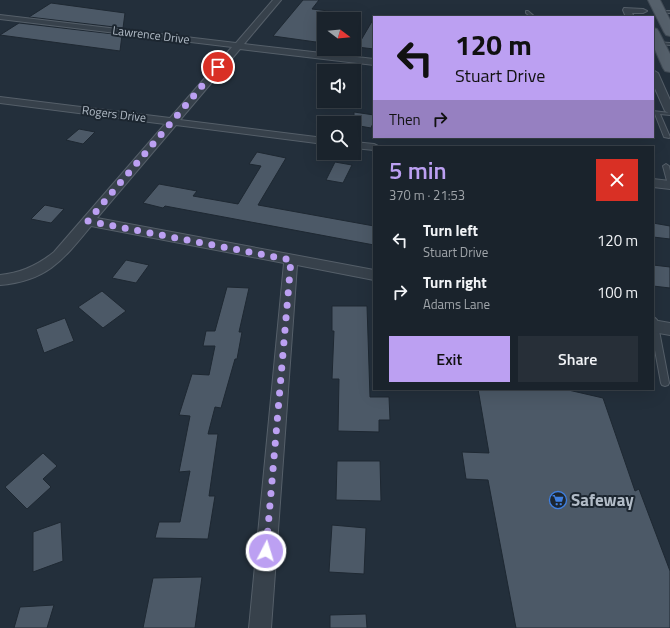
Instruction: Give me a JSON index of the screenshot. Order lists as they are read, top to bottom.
{
  "streets": {
    "street": ["Lawrence Drive", "Rogers Drive"]
  },
  "places": {
    "supermarket": ["Safeway"]
  },
  "north": "right",
  "page": {
    "turn": ["120 m", "Stuart Drive"],
    "then": "Then",
    "heading": ["5 min", "370 m · 21:53"],
    "list": [
      {
        "name": "Turn left",
        "note": "Stuart Drive",
        "value": "120 m"
      },
      {
        "name": "Turn right",
        "note": "Adams Lane",
        "value": "100 m"
      }
    ],
    "buttons": ["Exit", "Share"]
  }
}
